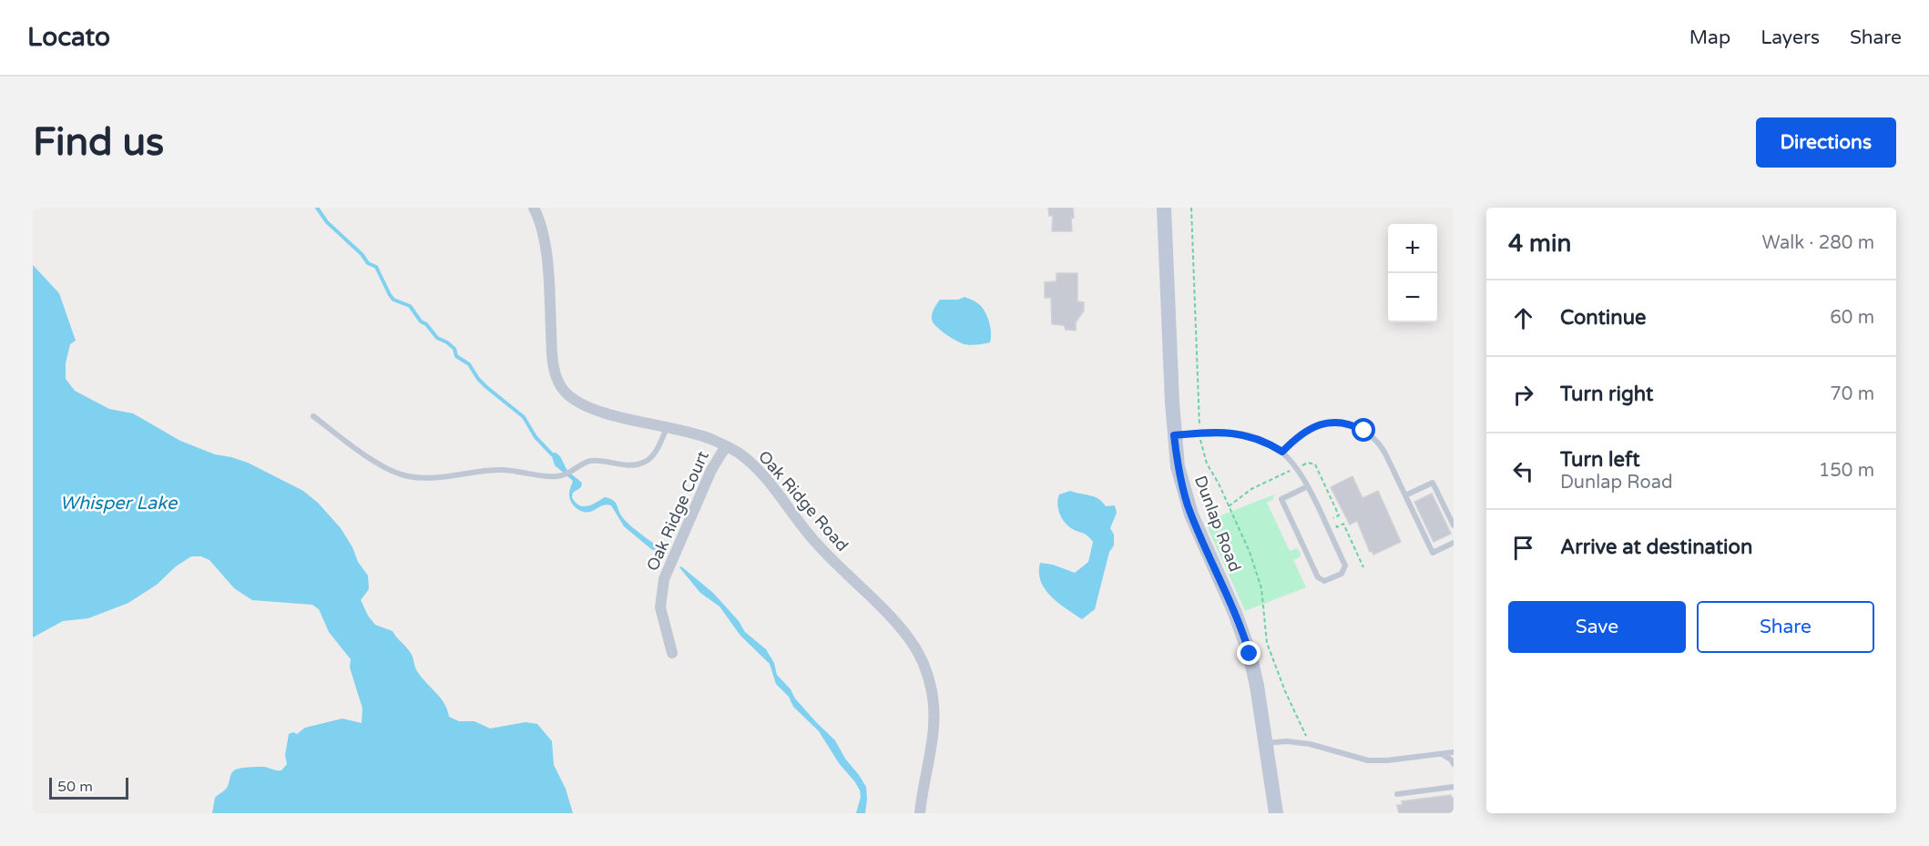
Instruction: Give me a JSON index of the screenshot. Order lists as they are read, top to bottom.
{
  "streets": {
    "street": ["Oak Ridge Road", "Oak Ridge Court", "Dunlap Road"]
  },
  "crossings": [
    ["Oak Ridge Road", "Oak Ridge Court"]
  ],
  "water": ["Whisper Lake"],
  "scale_bar": "50 m",
  "page": {
    "header": "Locato",
    "nav": ["Map", "Layers", "Share"],
    "buttons": [
      "Directions",
      ["Save", "Share"]
    ],
    "title": "Find us",
    "heading": ["4 min", "Walk · 280 m"],
    "map_buttons": ["+", "−"],
    "list": [
      ["Continue", "60 m"],
      ["Turn right", "70 m"],
      ["Turn left", "Dunlap Road", "150 m"],
      "Arrive at destination"
    ],
    "scale": "50 m"
  }
}
